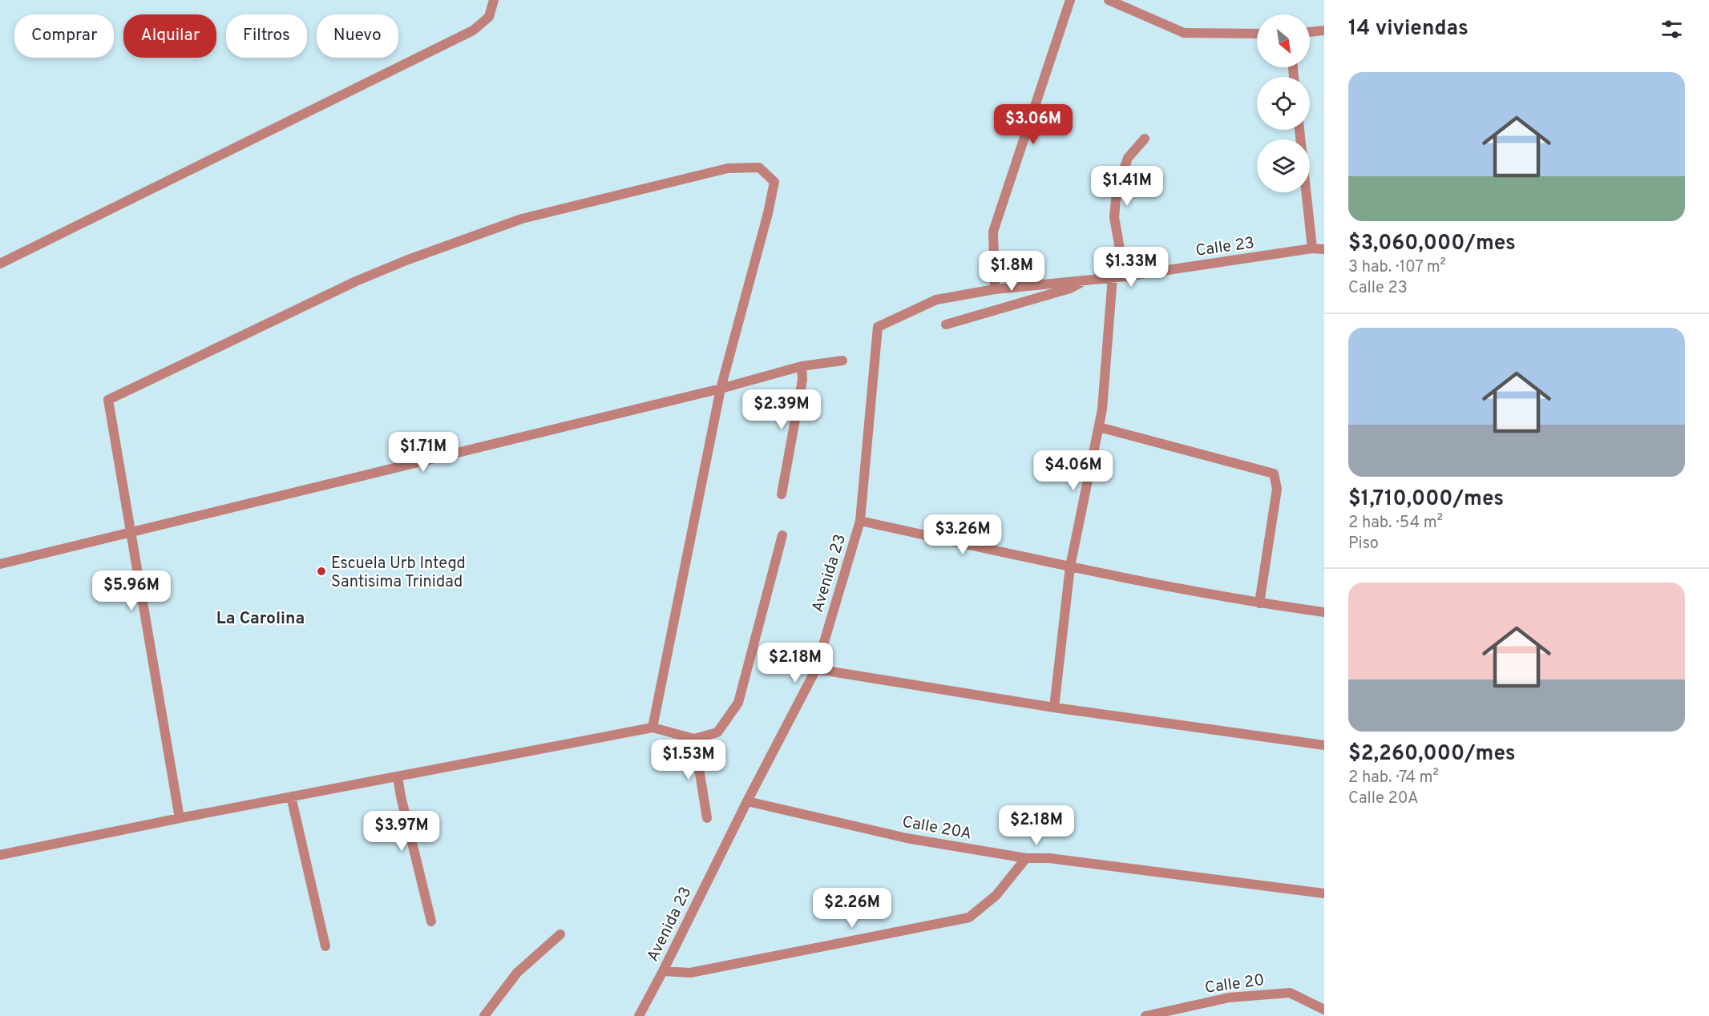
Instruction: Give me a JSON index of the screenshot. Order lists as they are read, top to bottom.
{
  "streets": {
    "street": [
      "Calle 23",
      "Avenida 23",
      "Calle 20A",
      "Calle 20"
    ]
  },
  "crossings": [
    ["Calle 23", "Avenida 23"],
    ["Avenida 23", "Calle 20A"]
  ],
  "districts": ["La Carolina"],
  "places": ["Escuela Urb Integd Santisima Trinidad"],
  "north": "bottom right",
  "page": {
    "heading": "14 viviendas",
    "chip": [
      "Comprar",
      "Alquilar",
      "Filtros",
      "Nuevo"
    ],
    "list": [
      {
        "name": "$3,060,000/mes",
        "note": "3 hab. · 107 m² · Calle 23"
      },
      {
        "name": "$1,710,000/mes",
        "note": "2 hab. · 54 m² · Piso"
      },
      {
        "name": "$2,260,000/mes",
        "note": "2 hab. · 74 m² · Calle 20A"
      }
    ],
    "price": [
      "$3.06M",
      "$1.41M",
      "$1.33M",
      "$1.8M",
      "$2.39M",
      "$1.71M",
      "$4.06M",
      "$3.26M",
      "$5.96M",
      "$2.18M",
      "$1.53M",
      "$2.18M",
      "$3.97M",
      "$2.26M"
    ]
  }
}
